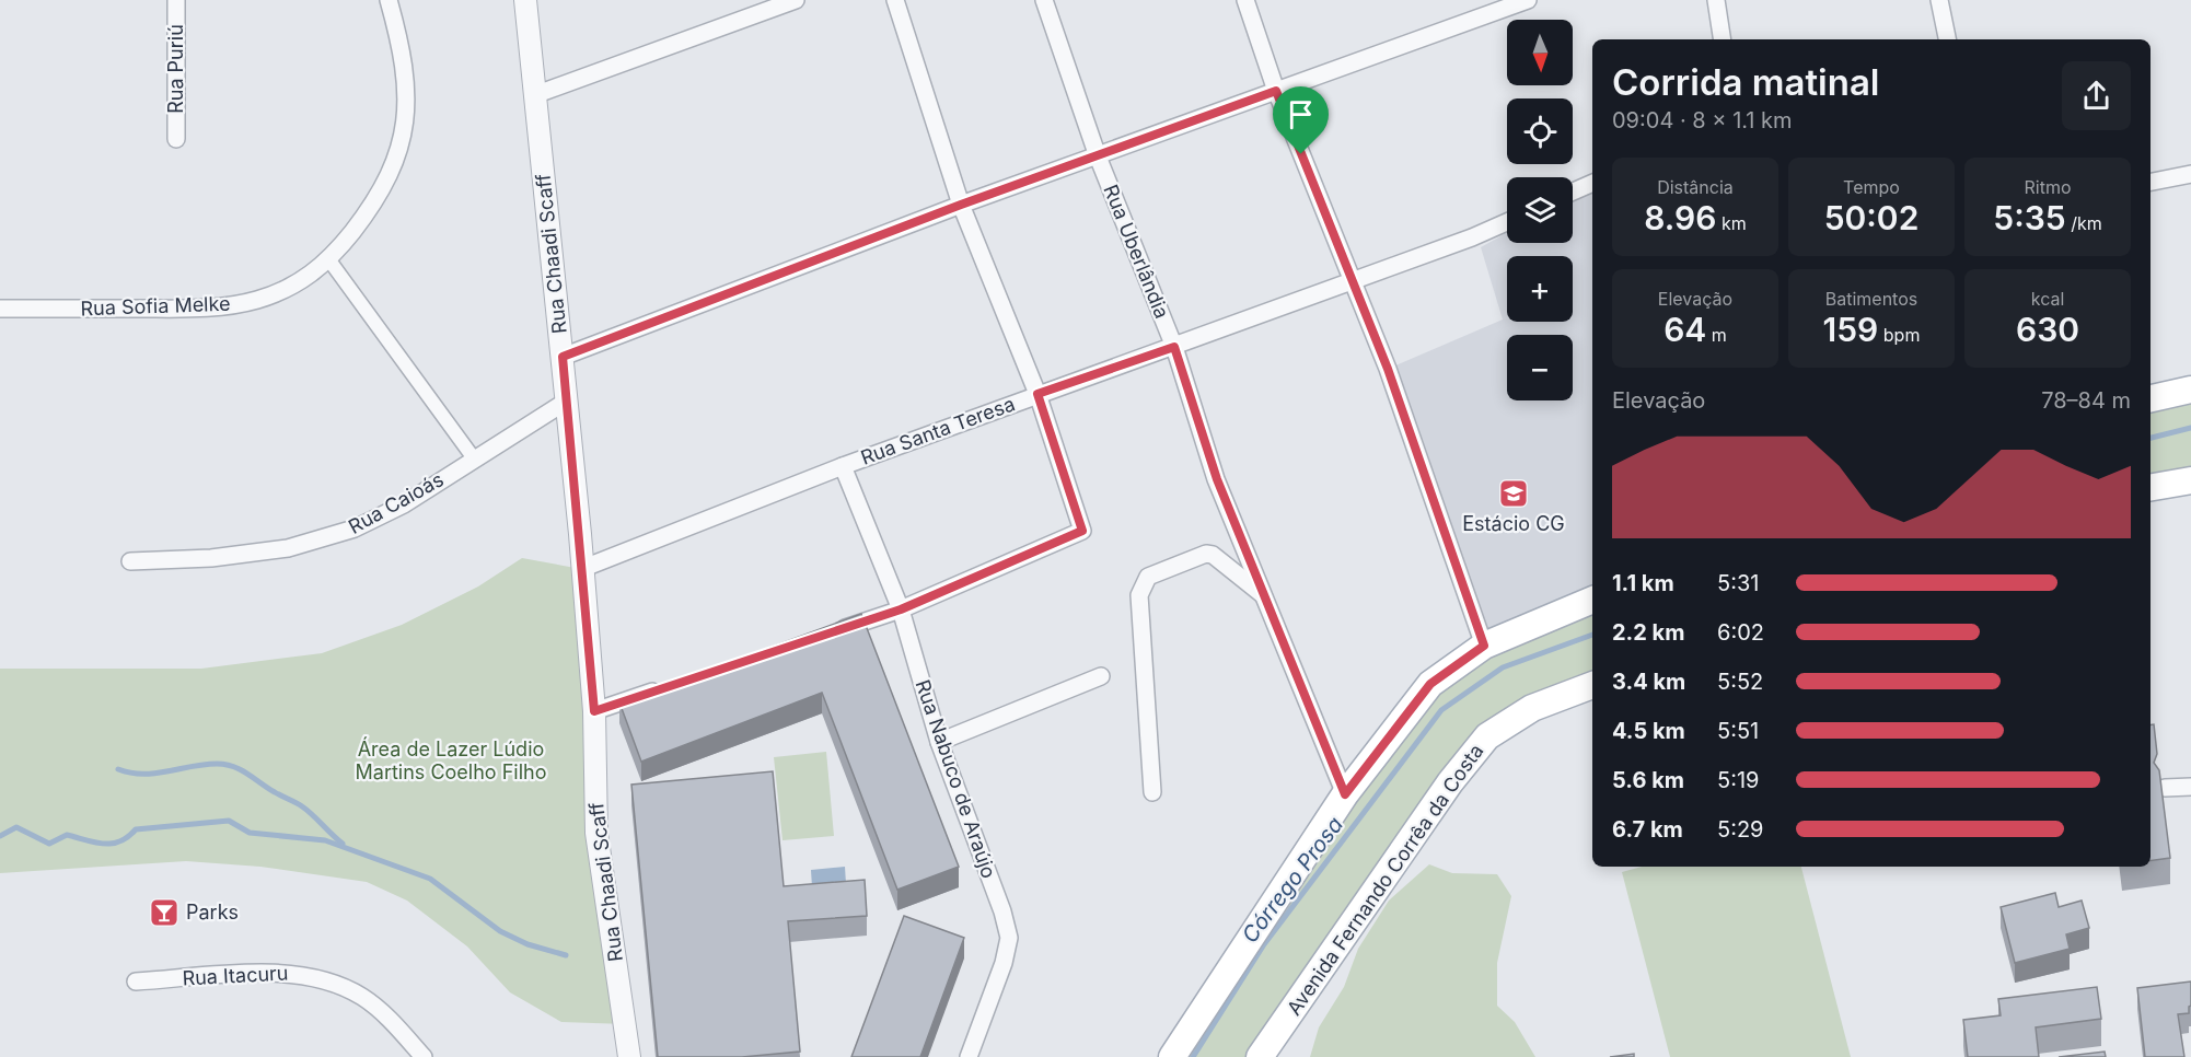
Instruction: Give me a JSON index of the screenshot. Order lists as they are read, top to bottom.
{
  "streets": {
    "main road": ["Avenida Fernando Corrêa da Costa"],
    "street": [
      "Rua Puriú",
      "Rua Uberlândia",
      "Rua Chaadi Scaff",
      "Rua Sofia Melke",
      "Rua Santa Teresa",
      "Rua Caioás",
      "Rua Nabuco de Araújo",
      "Rua Itacuru"
    ]
  },
  "crossings": [
    ["Rua Uberlândia", "Rua Santa Teresa"],
    ["Rua Chaadi Scaff", "Rua Santa Teresa"],
    ["Rua Chaadi Scaff", "Rua Caioás"],
    ["Rua Santa Teresa", "Rua Nabuco de Araújo"]
  ],
  "water": ["Córrego Prosa"],
  "parks": ["Área de Lazer Lúdio Martins Coelho Filho"],
  "places": {
    "school or university": ["Estácio CG"],
    "bar": ["Parks"]
  },
  "north": "bottom",
  "page": {
    "map_buttons": ["+", "−"],
    "heading": ["Corrida matinal", "09:04 · 8 × 1.1 km"],
    "stats": [
      ["Distância", "8.96 km"],
      ["Tempo", "50:02"],
      ["Ritmo", "5:35 /km"],
      ["Elevação", "64 m"],
      ["Batimentos", "159 bpm"],
      ["kcal", "630"]
    ],
    "chart": ["Elevação", "78–84 m"],
    "list": [
      {
        "name": "1.1 km",
        "note": "5:31"
      },
      {
        "name": "2.2 km",
        "note": "6:02"
      },
      {
        "name": "3.4 km",
        "note": "5:52"
      },
      {
        "name": "4.5 km",
        "note": "5:51"
      },
      {
        "name": "5.6 km",
        "note": "5:19"
      },
      {
        "name": "6.7 km",
        "note": "5:29"
      }
    ]
  }
}
